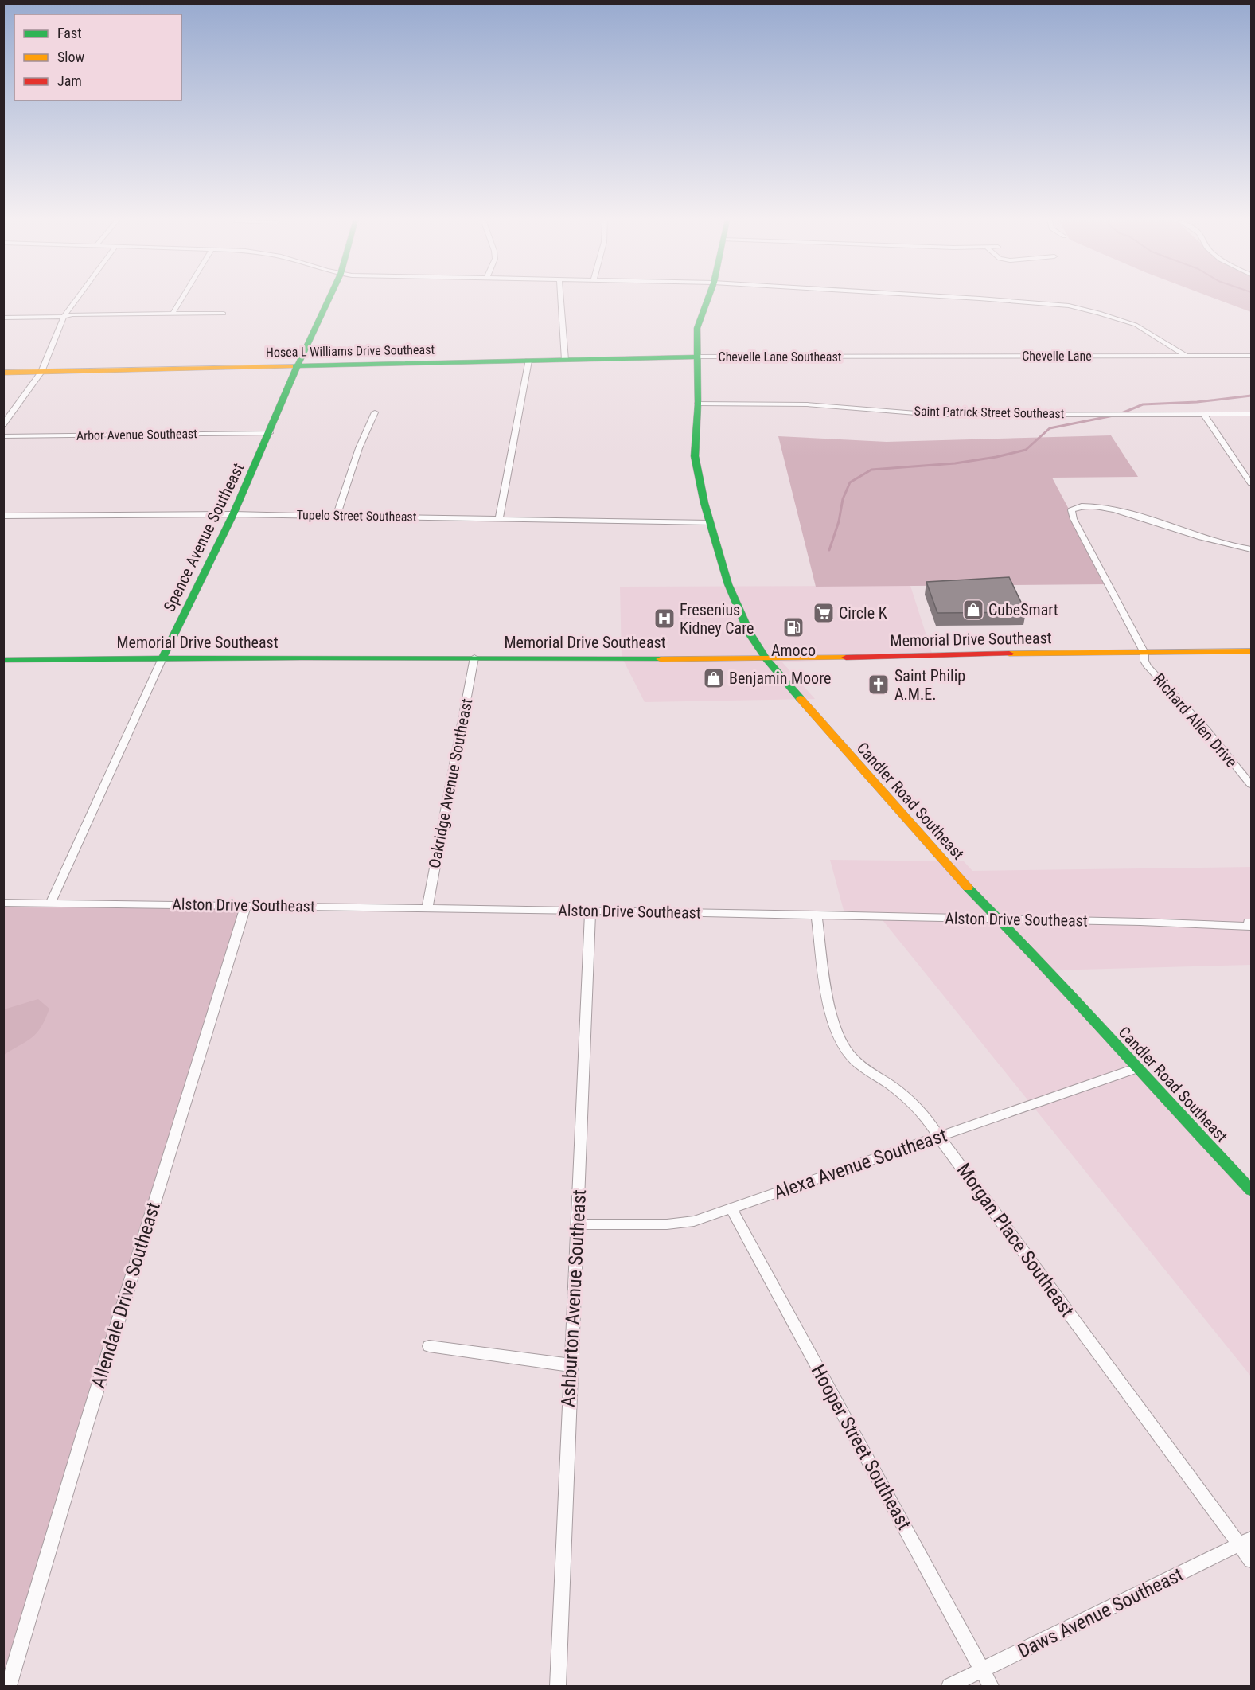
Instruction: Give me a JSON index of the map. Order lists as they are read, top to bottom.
{
  "streets": {
    "main road": [
      "Hosea L Williams Drive Southeast",
      "Spence Avenue Southeast",
      "Memorial Drive Southeast",
      "Candler Road Southeast"
    ],
    "street": [
      "Chevelle Lane",
      "Chevelle Lane Southeast",
      "Saint Patrick Street Southeast",
      "Arbor Avenue Southeast",
      "Tupelo Street Southeast",
      "Richard Allen Drive",
      "Oakridge Avenue Southeast",
      "Alston Drive Southeast",
      "Alexa Avenue Southeast",
      "Morgan Place Southeast",
      "Allendale Drive Southeast",
      "Ashburton Avenue Southeast",
      "Hooper Street Southeast",
      "Daws Avenue Southeast"
    ]
  },
  "crossings": [
    ["Hosea L Williams Drive Southeast", "Chevelle Lane Southeast"],
    ["Hosea L Williams Drive Southeast", "Spence Avenue Southeast"],
    ["Hosea L Williams Drive Southeast", "Candler Road Southeast"],
    ["Chevelle Lane", "Chevelle Lane Southeast"],
    ["Chevelle Lane Southeast", "Candler Road Southeast"],
    ["Saint Patrick Street Southeast", "Candler Road Southeast"],
    ["Arbor Avenue Southeast", "Spence Avenue Southeast"],
    ["Tupelo Street Southeast", "Spence Avenue Southeast"],
    ["Tupelo Street Southeast", "Candler Road Southeast"],
    ["Spence Avenue Southeast", "Memorial Drive Southeast"],
    ["Spence Avenue Southeast", "Alston Drive Southeast"],
    ["Memorial Drive Southeast", "Richard Allen Drive"],
    ["Memorial Drive Southeast", "Oakridge Avenue Southeast"],
    ["Memorial Drive Southeast", "Candler Road Southeast"],
    ["Oakridge Avenue Southeast", "Alston Drive Southeast"],
    ["Candler Road Southeast", "Alston Drive Southeast"],
    ["Candler Road Southeast", "Alexa Avenue Southeast"],
    ["Alston Drive Southeast", "Morgan Place Southeast"],
    ["Alston Drive Southeast", "Allendale Drive Southeast"],
    ["Alston Drive Southeast", "Ashburton Avenue Southeast"],
    ["Alexa Avenue Southeast", "Morgan Place Southeast"],
    ["Alexa Avenue Southeast", "Ashburton Avenue Southeast"],
    ["Alexa Avenue Southeast", "Hooper Street Southeast"],
    ["Morgan Place Southeast", "Daws Avenue Southeast"],
    ["Hooper Street Southeast", "Daws Avenue Southeast"]
  ],
  "places": {
    "shop": ["CubeSmart", "Benjamin Moore"],
    "supermarket": ["Circle K"],
    "hospital": ["Fresenius Kidney Care"],
    "fuel station": ["Amoco"],
    "church": ["Saint Philip A.M.E."]
  },
  "legend": ["Fast", "Slow", "Jam"]
}
